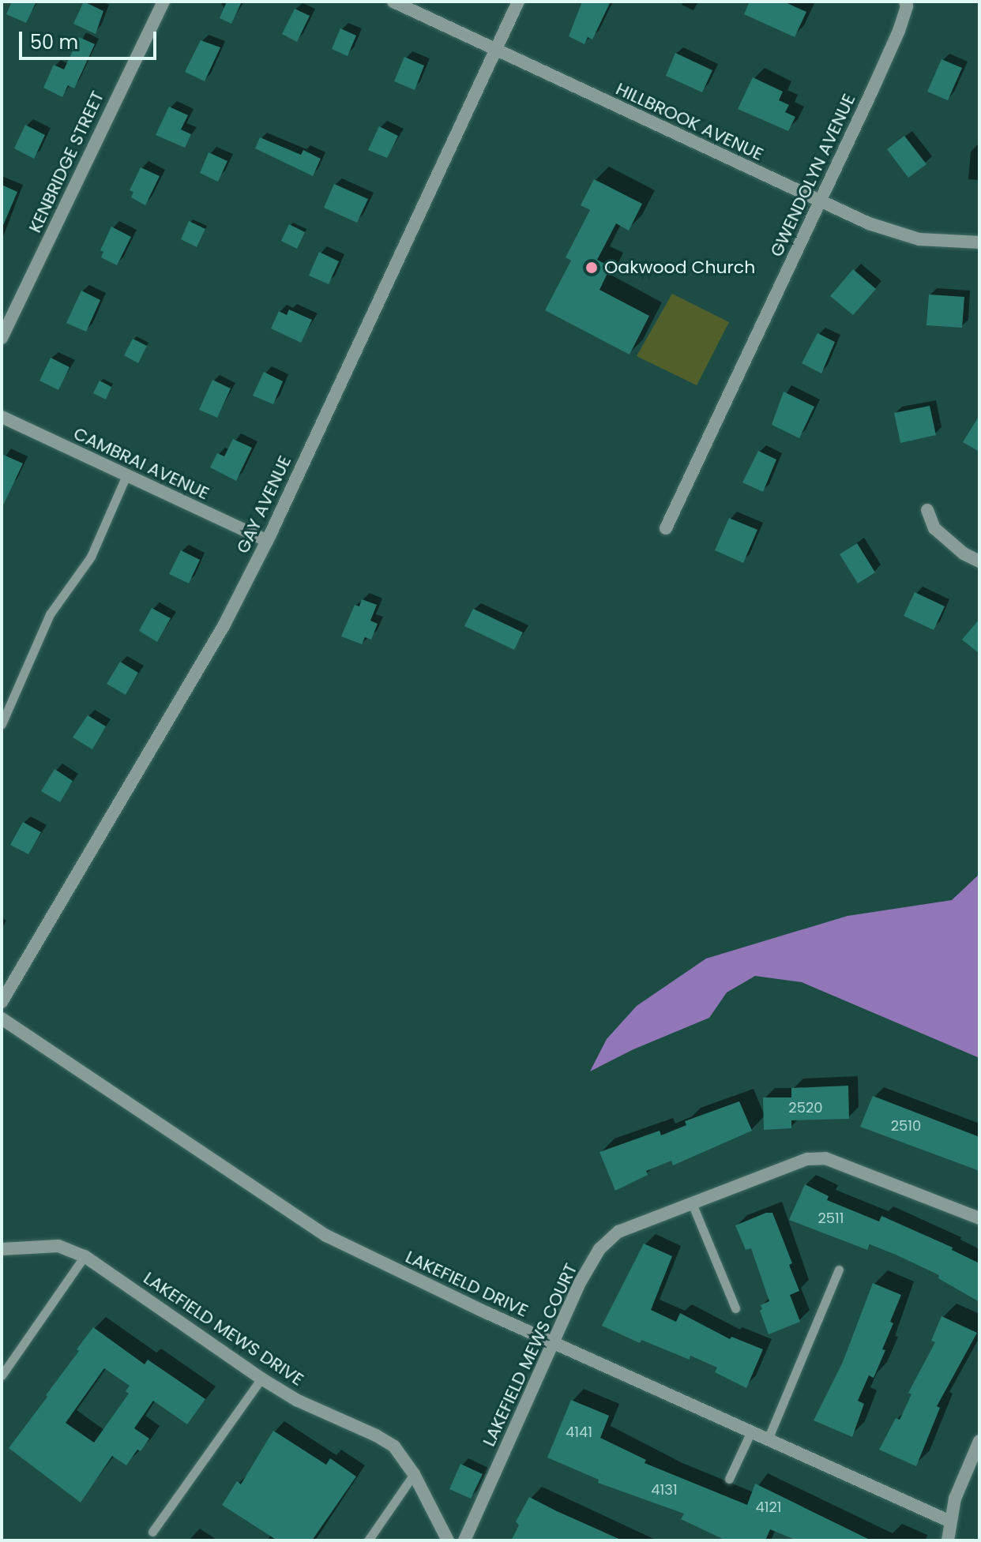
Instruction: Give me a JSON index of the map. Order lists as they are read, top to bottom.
{
  "streets": {
    "street": [
      "HILLBROOK AVENUE",
      "KENBRIDGE STREET",
      "GWENDOLYN AVENUE",
      "CAMBRAI AVENUE",
      "GAY AVENUE",
      "LAKEFIELD DRIVE",
      "LAKEFIELD MEWS DRIVE",
      "LAKEFIELD MEWS COURT"
    ]
  },
  "crossings": [
    ["HILLBROOK AVENUE", "GWENDOLYN AVENUE"],
    ["HILLBROOK AVENUE", "GAY AVENUE"],
    ["CAMBRAI AVENUE", "GAY AVENUE"],
    ["LAKEFIELD DRIVE", "LAKEFIELD MEWS COURT"]
  ],
  "places": ["Oakwood Church"],
  "house_numbers": [
    "2520",
    "2510",
    "2511",
    "4141",
    "4131",
    "4121"
  ],
  "scale_bar": "50 m"
}
